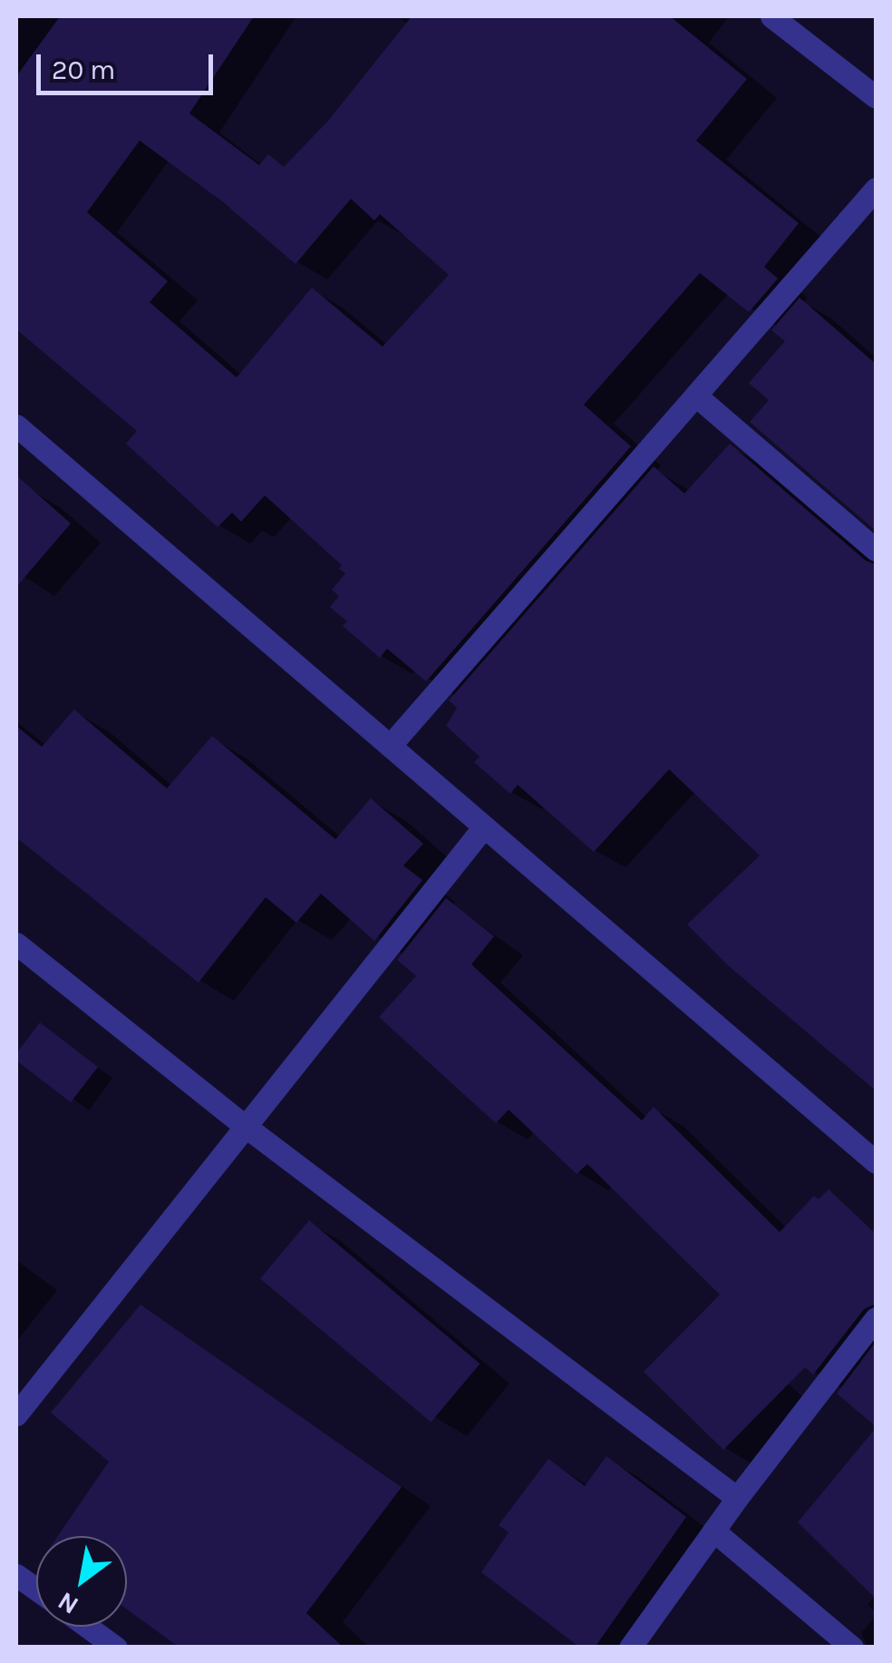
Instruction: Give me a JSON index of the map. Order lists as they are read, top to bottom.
{
  "scale_bar": "20 m",
  "north": "bottom left"
}
